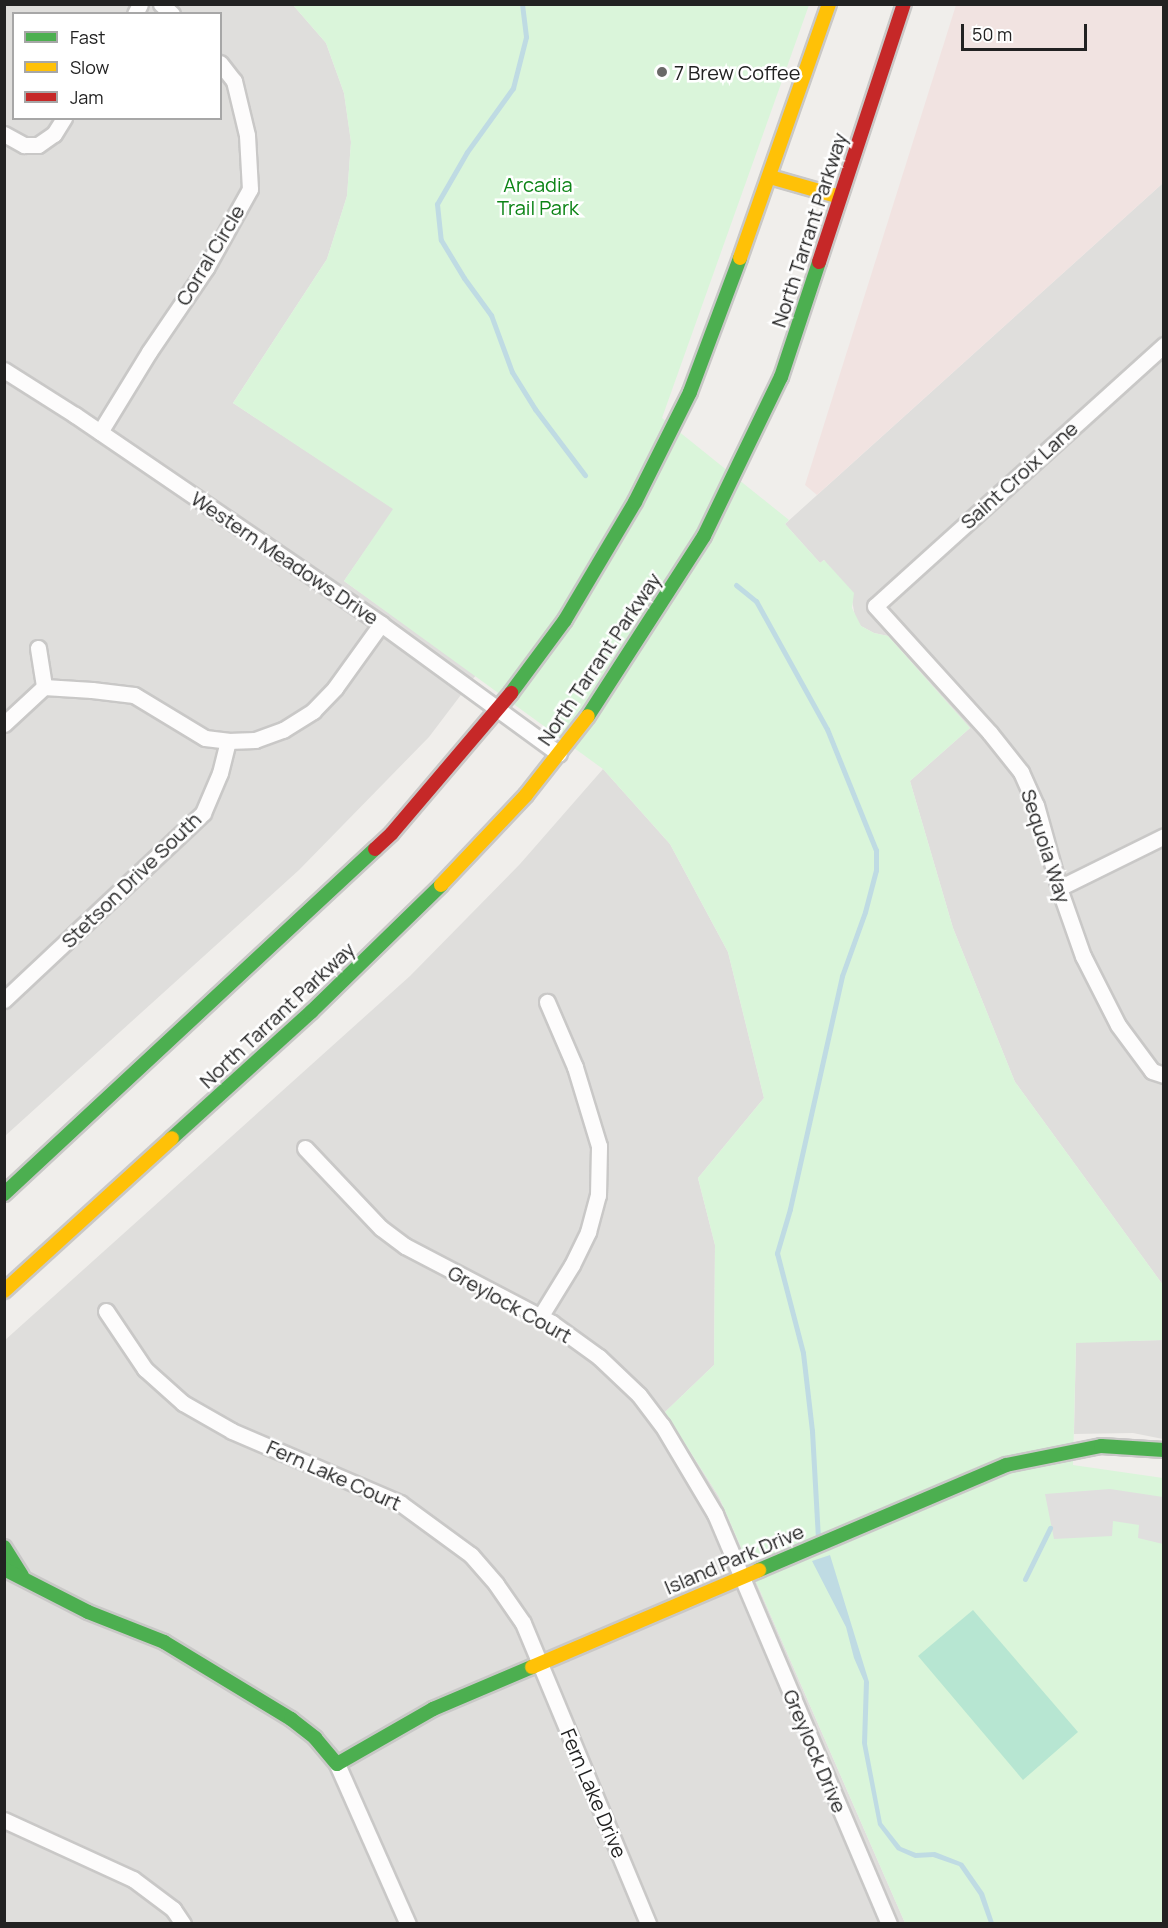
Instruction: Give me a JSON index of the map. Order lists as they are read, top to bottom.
{
  "streets": {
    "main road": ["North Tarrant Parkway", "Island Park Drive"],
    "street": [
      "Corral Circle",
      "Saint Croix Lane",
      "Western Meadows Drive",
      "Sequoia Way",
      "Stetson Drive South",
      "Greylock Court",
      "Fern Lake Court",
      "Greylock Drive",
      "Fern Lake Drive"
    ]
  },
  "crossings": [
    ["North Tarrant Parkway", "Western Meadows Drive"],
    ["Corral Circle", "Western Meadows Drive"],
    ["Saint Croix Lane", "Sequoia Way"],
    ["Greylock Court", "Island Park Drive"],
    ["Greylock Court", "Greylock Drive"],
    ["Fern Lake Court", "Island Park Drive"],
    ["Fern Lake Court", "Fern Lake Drive"],
    ["Island Park Drive", "Greylock Drive"],
    ["Island Park Drive", "Fern Lake Drive"]
  ],
  "parks": ["Arcadia Trail Park"],
  "places": ["7 Brew Coffee"],
  "legend": ["Fast", "Slow", "Jam"],
  "scale_bar": "50 m"
}
